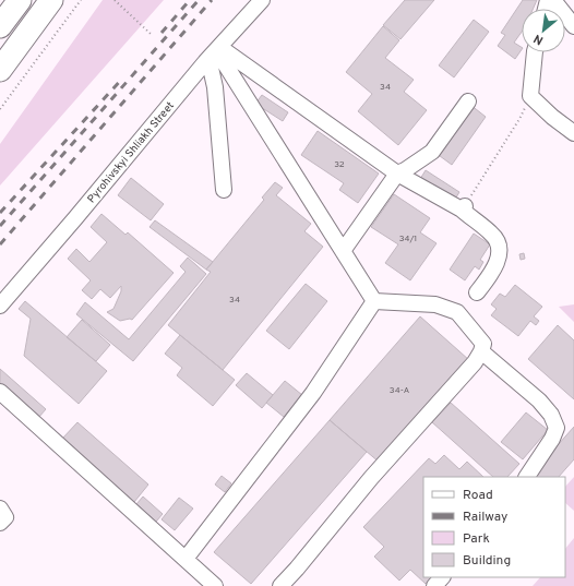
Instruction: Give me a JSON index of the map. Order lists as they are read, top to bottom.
{
  "streets": {
    "street": ["Pyrohivskyi Shliakh Street"]
  },
  "house_numbers": [
    "34",
    "32",
    "34/1",
    "34",
    "34-А"
  ],
  "legend": [
    "Road",
    "Railway",
    "Park",
    "Building"
  ],
  "north": "bottom left"
}
